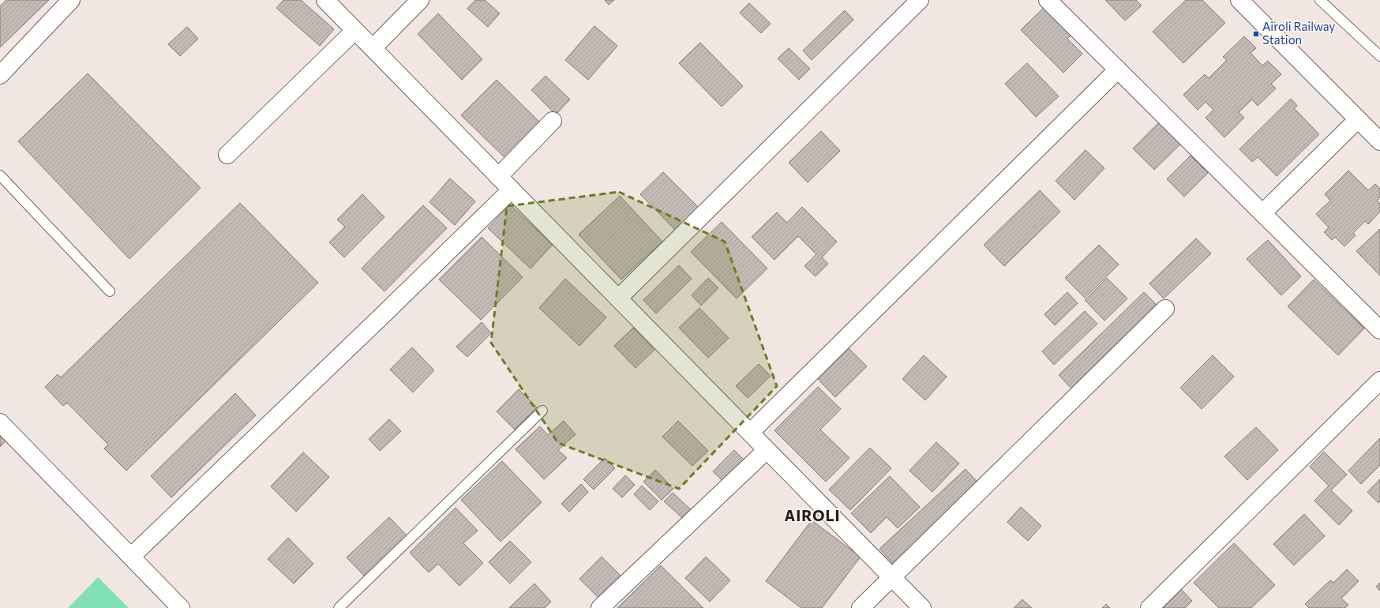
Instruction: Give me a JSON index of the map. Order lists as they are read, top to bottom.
{
  "districts": ["AIROLI"],
  "places": {
    "transit": ["Airoli Railway Station"]
  }
}
